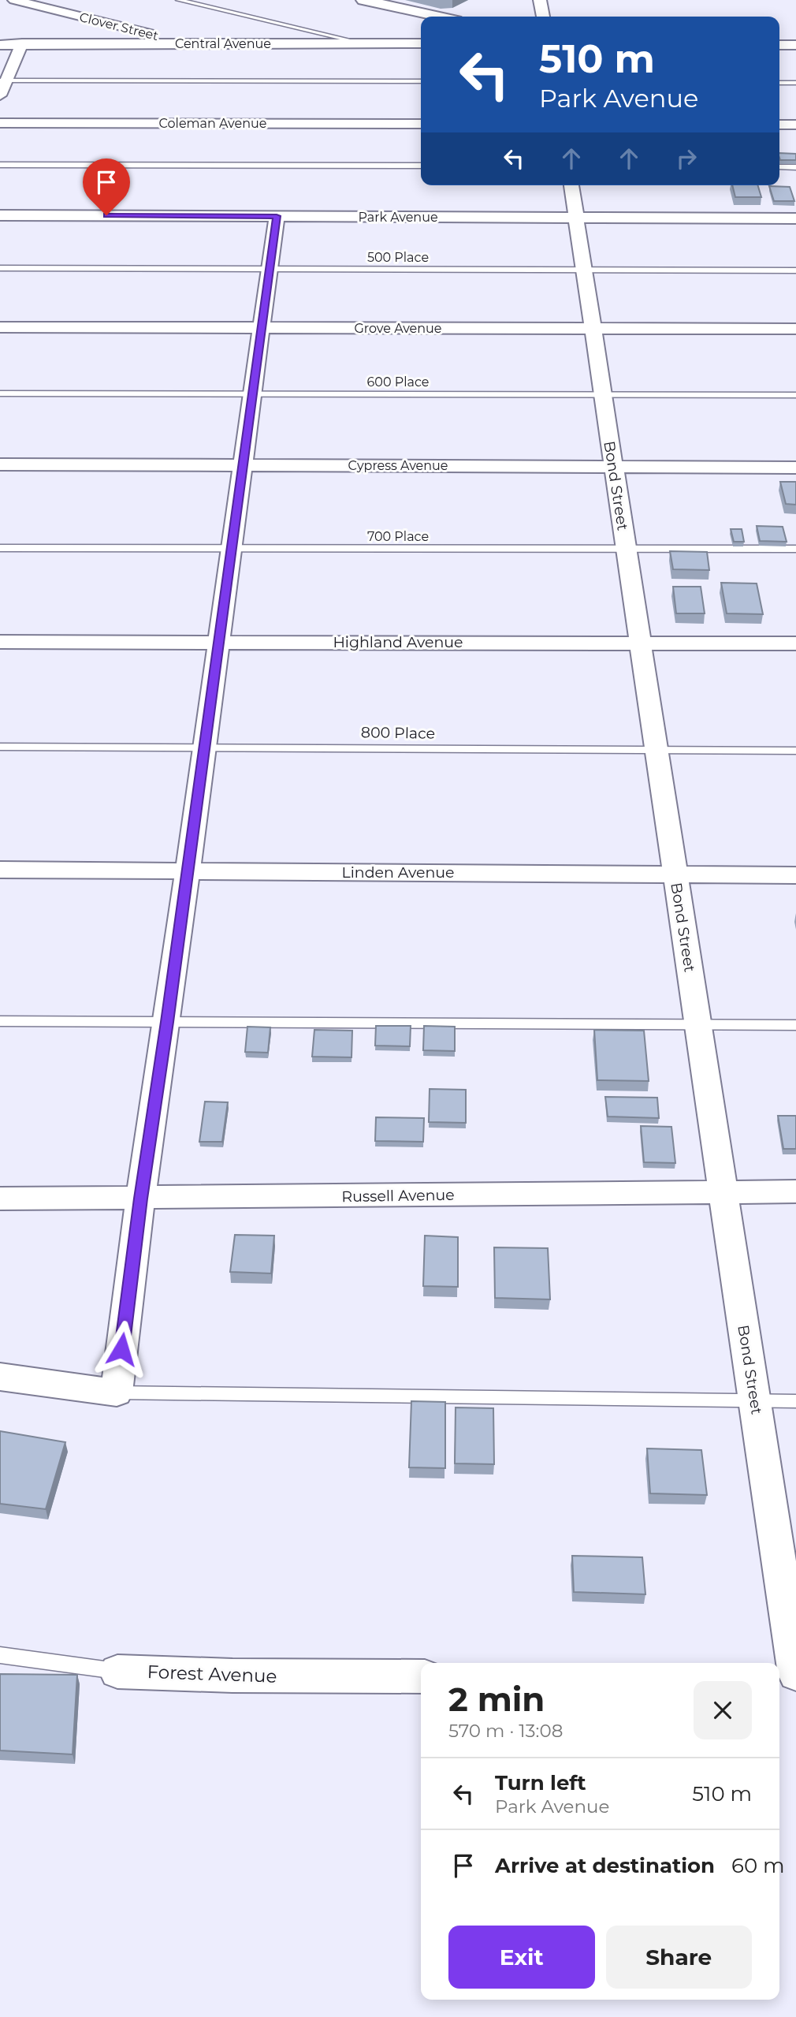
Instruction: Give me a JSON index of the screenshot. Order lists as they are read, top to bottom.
{
  "streets": {
    "street": [
      "Clover Street",
      "Central Avenue",
      "Coleman Avenue",
      "Park Avenue",
      "Grove Avenue",
      "Cypress Avenue",
      "Bond Street",
      "Highland Avenue",
      "Linden Avenue",
      "Russell Avenue",
      "Forest Avenue"
    ],
    "lane": [
      "500 Place",
      "600 Place",
      "700 Place",
      "800 Place"
    ]
  },
  "crossings": [
    ["Clover Street", "Central Avenue"],
    ["Park Avenue", "Bond Street"],
    ["500 Place", "Bond Street"],
    ["Grove Avenue", "Bond Street"],
    ["600 Place", "Bond Street"],
    ["Cypress Avenue", "Bond Street"],
    ["Bond Street", "700 Place"],
    ["Bond Street", "Highland Avenue"],
    ["Bond Street", "800 Place"],
    ["Bond Street", "Linden Avenue"],
    ["Bond Street", "Russell Avenue"]
  ],
  "page": {
    "turn": ["510 m", "Park Avenue"],
    "heading": ["2 min", "570 m · 13:08"],
    "list": [
      {
        "name": "Turn left",
        "note": "Park Avenue",
        "value": "510 m"
      },
      {
        "name": "Arrive at destination",
        "value": "60 m"
      }
    ],
    "buttons": ["Exit", "Share"]
  }
}
